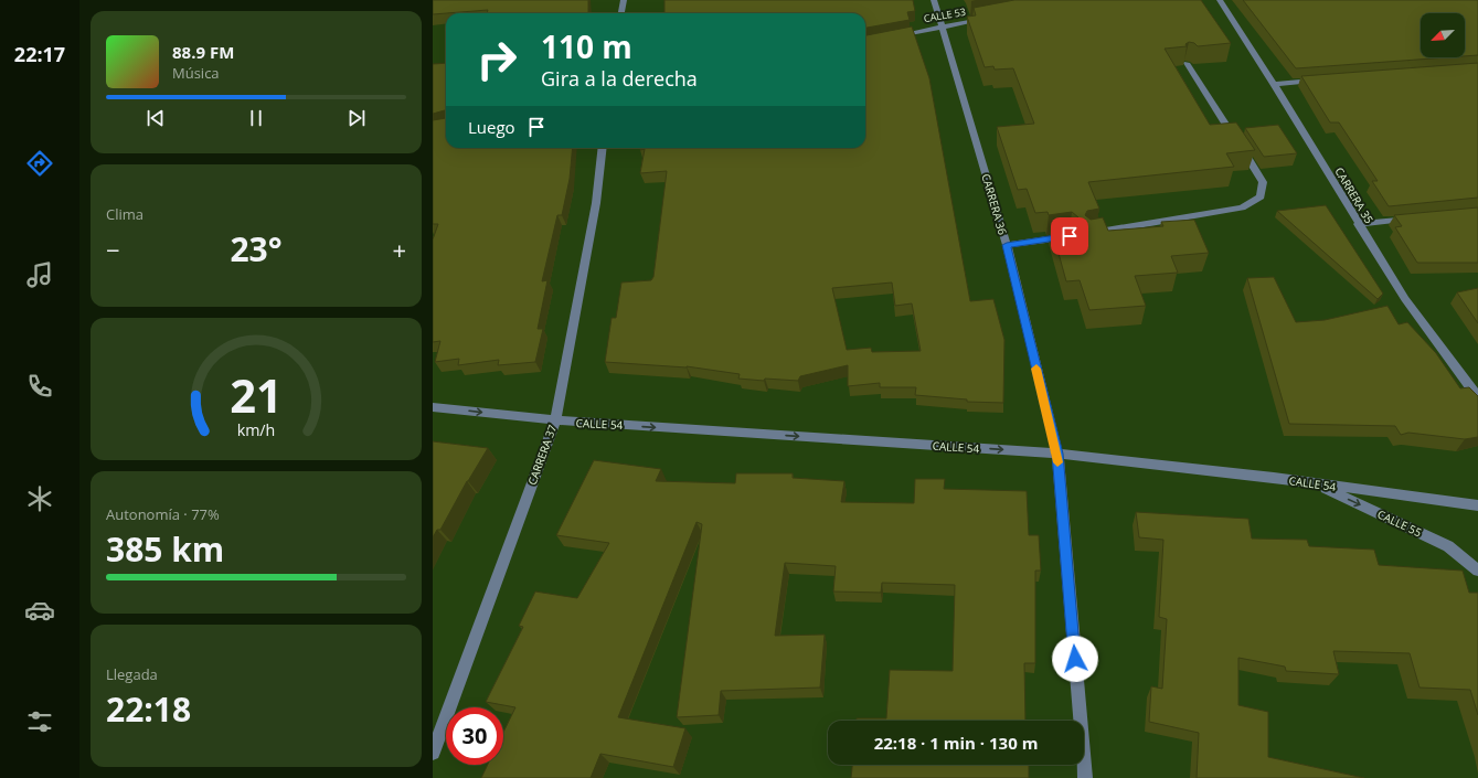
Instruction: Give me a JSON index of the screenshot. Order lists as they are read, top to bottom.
{
  "streets": {
    "street": [
      "CALLE 53",
      "CARRERA 35",
      "CARRERA 36",
      "CALLE 54",
      "CARRERA 37",
      "CALLE 55"
    ]
  },
  "crossings": [
    ["CALLE 53", "CARRERA 36"],
    ["CARRERA 36", "CALLE 54"],
    ["CALLE 54", "CARRERA 37"],
    ["CALLE 54", "CALLE 55"]
  ],
  "one_way": ["CALLE 54", "CALLE 55"],
  "north": "bottom left",
  "page": {
    "tabs": "22:17",
    "turn": ["110 m", "Gira a la derecha"],
    "song": ["88.9 FM", "Música"],
    "then": "Luego",
    "tile": [
      "Clima",
      ["Autonomía · 77%", "385 km"],
      ["Llegada", "22:18"]
    ],
    "heat": ["−", "23°", "+"],
    "limit": "30",
    "trip": "22:18 · 1 min · 130 m",
    "gauge": ["21", "km/h"]
  }
}
